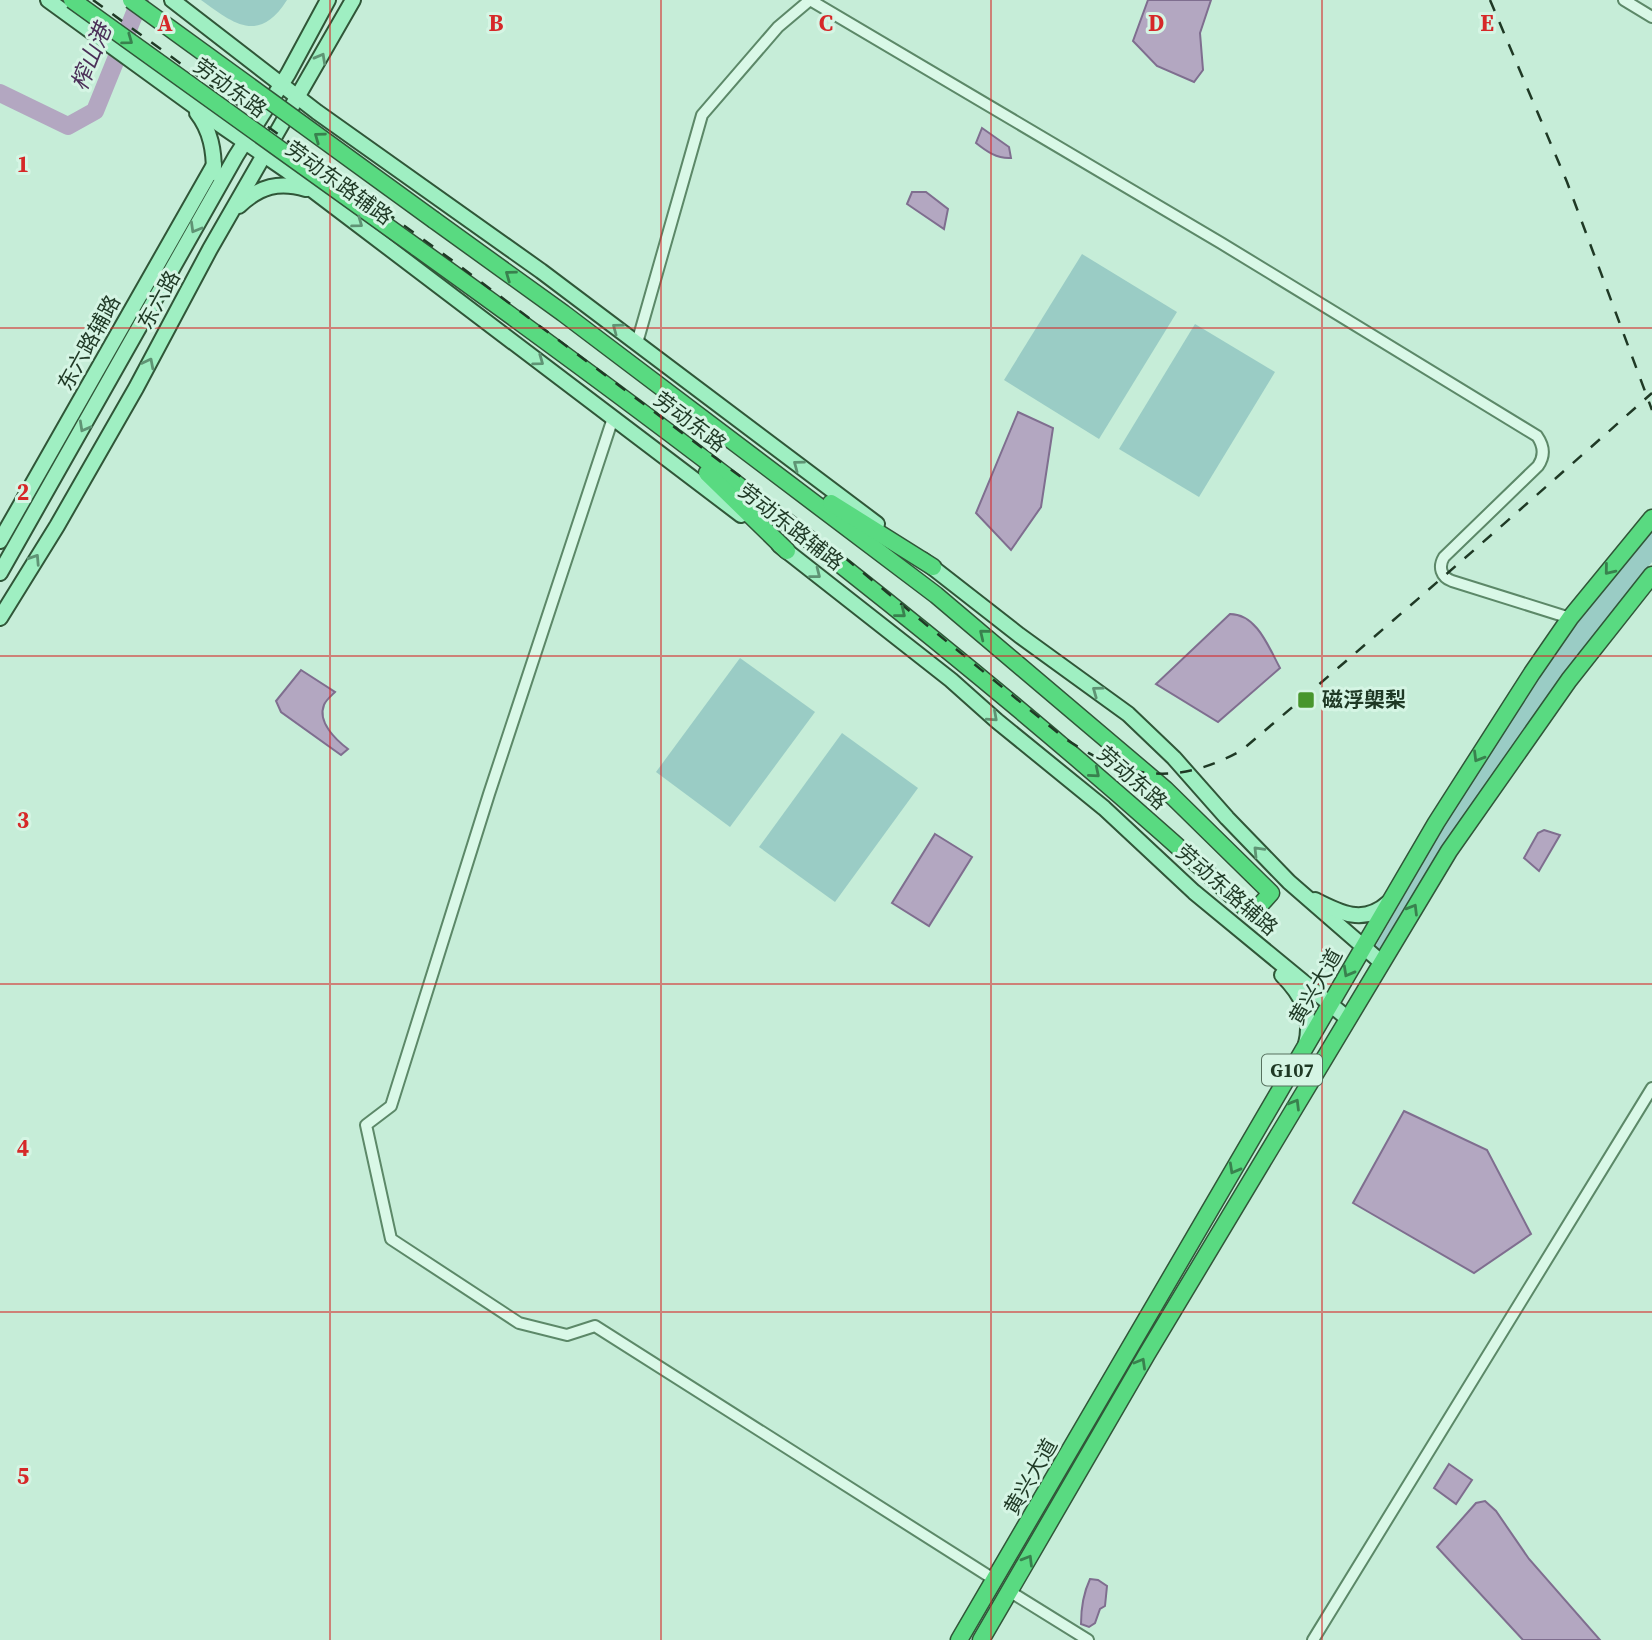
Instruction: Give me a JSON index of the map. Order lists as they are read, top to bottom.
{
  "streets": {
    "highway": ["劳动东路", "黄兴大道", "G107"],
    "main road": ["劳动东路辅路", "东六路", "东六路辅路"]
  },
  "crossings": [
    ["劳动东路辅路", "东六路"],
    ["劳动东路辅路", "黄兴大道"]
  ],
  "water": ["榨山港"],
  "places": {
    "transit": ["磁浮㮾梨"]
  },
  "grid": {
    "columns": [
      "A",
      "B",
      "C",
      "D",
      "E"
    ],
    "rows": [
      "1",
      "2",
      "3",
      "4",
      "5"
    ]
  }
}
